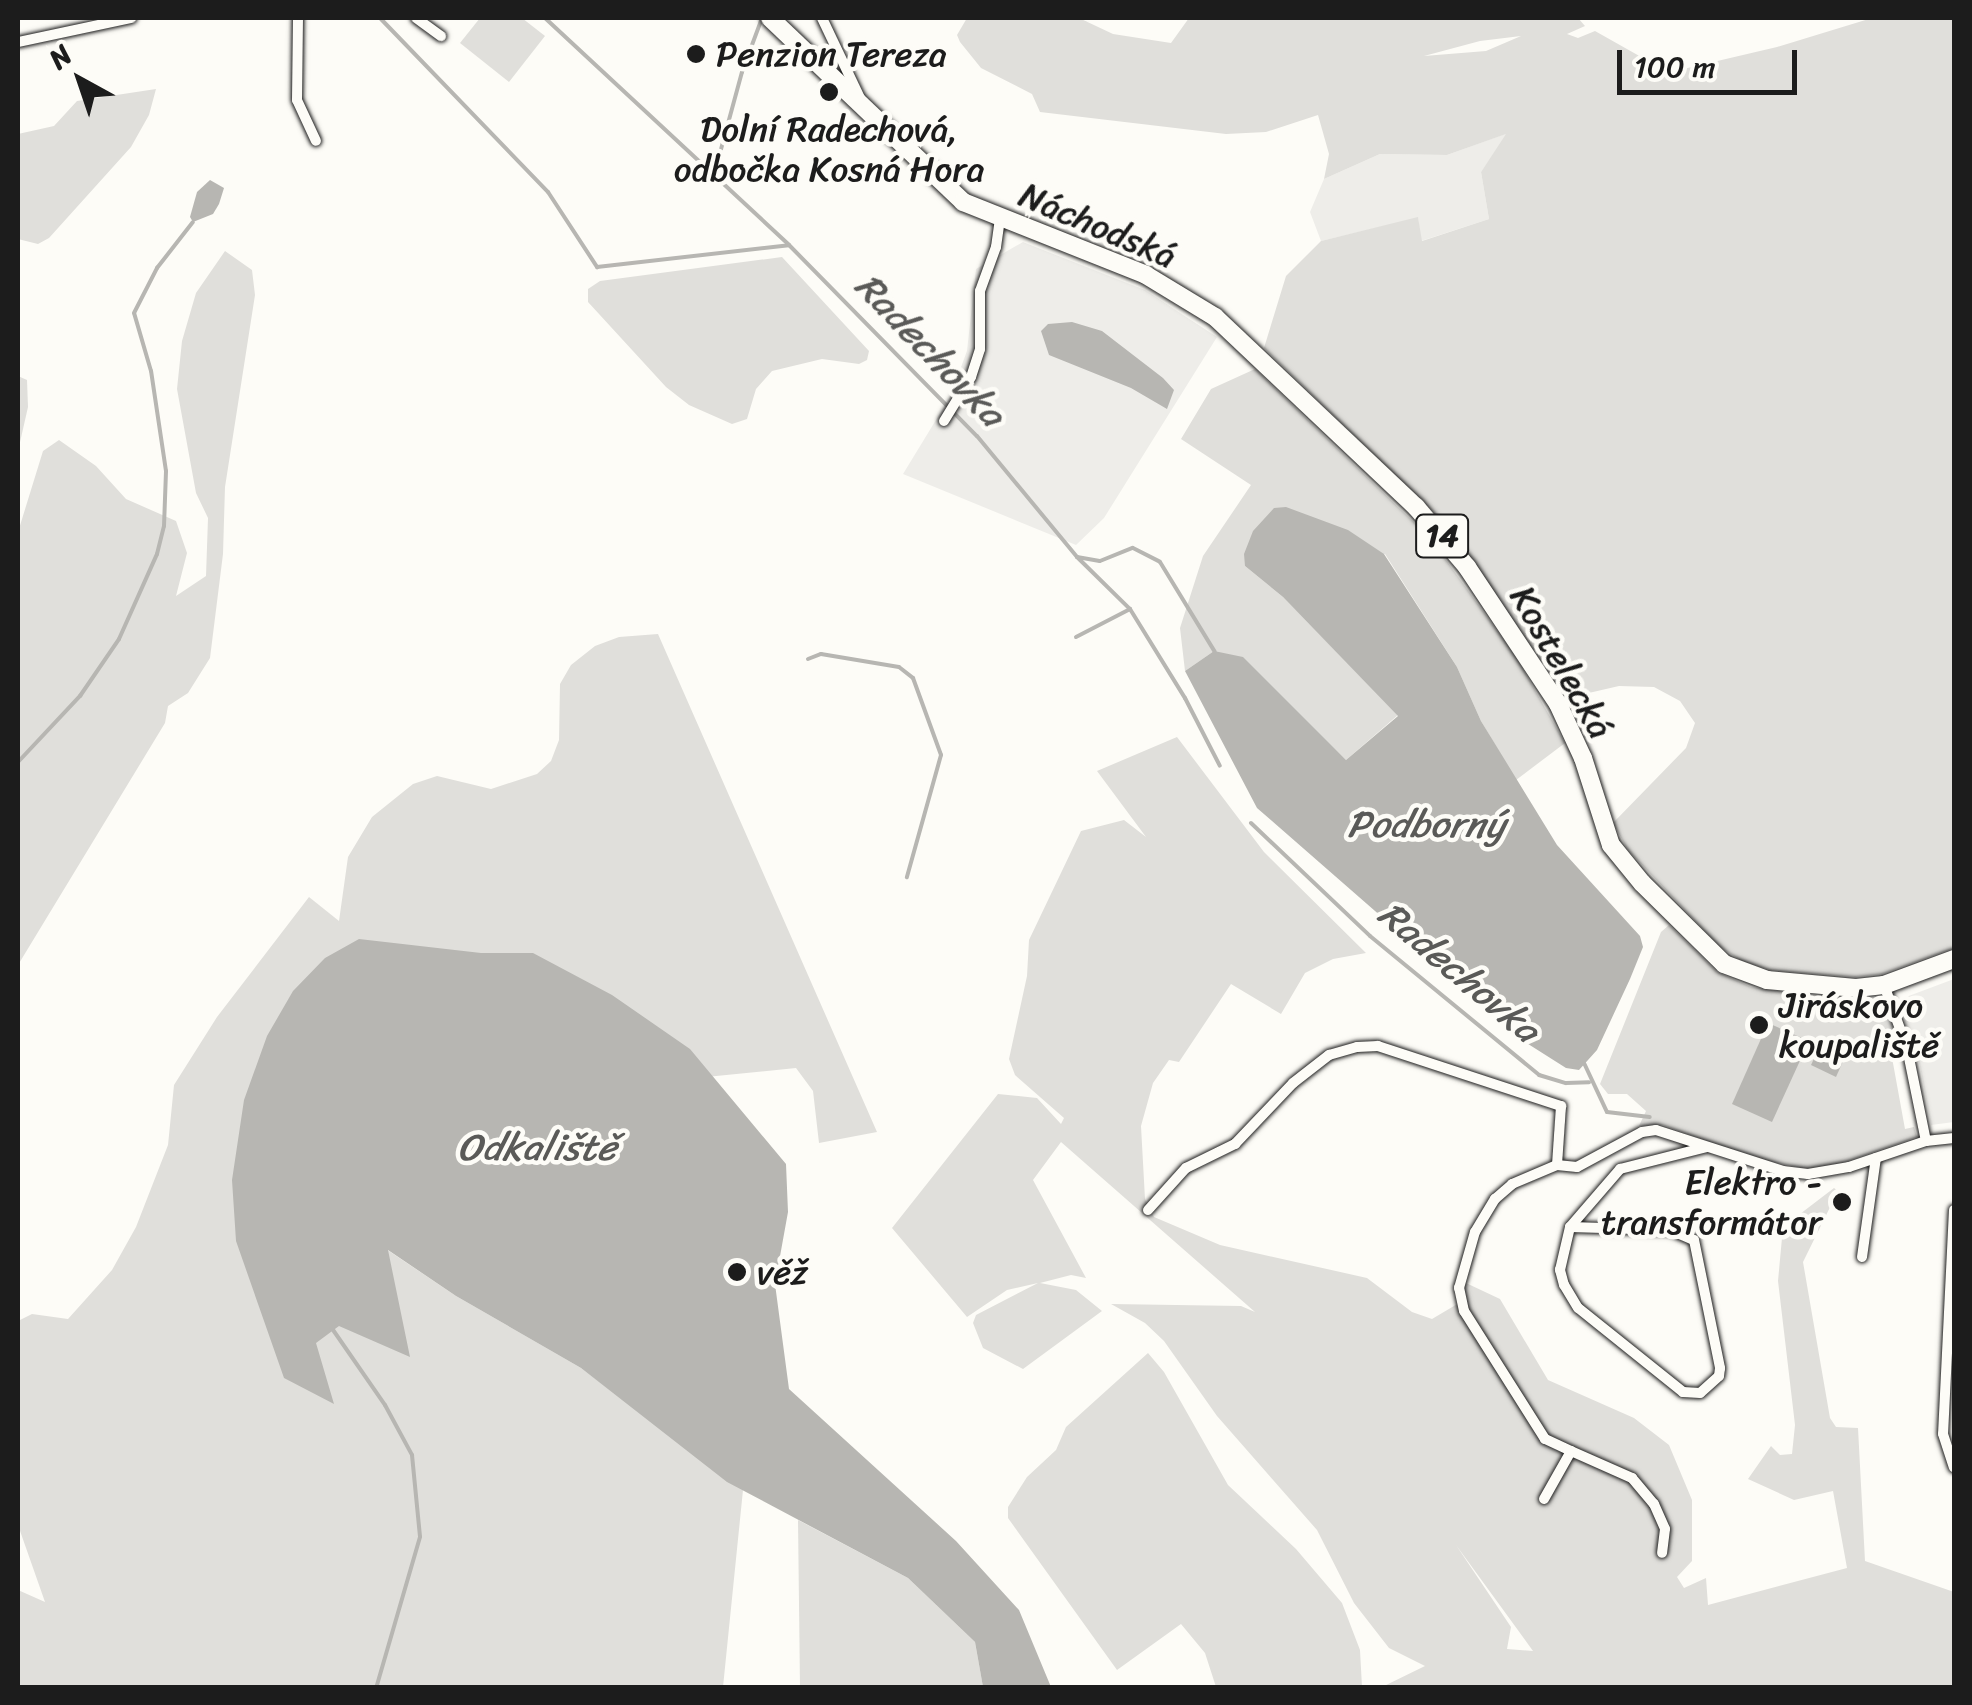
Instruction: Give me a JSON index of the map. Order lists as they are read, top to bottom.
{
  "streets": {
    "main road": ["Náchodská", "14", "Kostelecká"]
  },
  "crossings": [
    ["Náchodská", "Kostelecká"]
  ],
  "water": ["Radechovka", "Podborný", "Odkaliště"],
  "places": [
    "Penzion Tereza",
    "Dolní Radechová, odbočka Kosná Hora",
    "Jiráskovo koupaliště",
    "Elektro - transformátor",
    "věž"
  ],
  "scale_bar": "100 m",
  "north": "top left"
}
